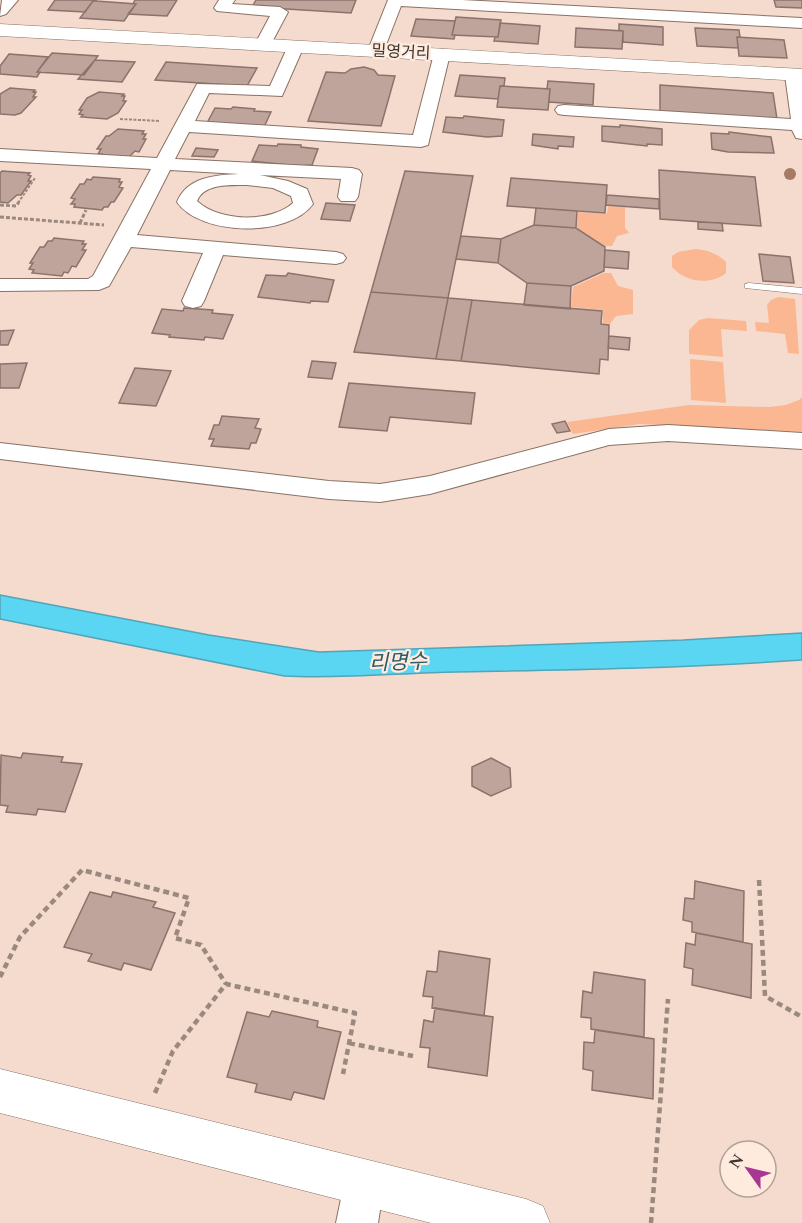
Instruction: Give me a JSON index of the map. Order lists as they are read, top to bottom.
{
  "streets": {
    "main road": ["밀영거리"]
  },
  "water": ["리명수"],
  "north": "top left"
}
